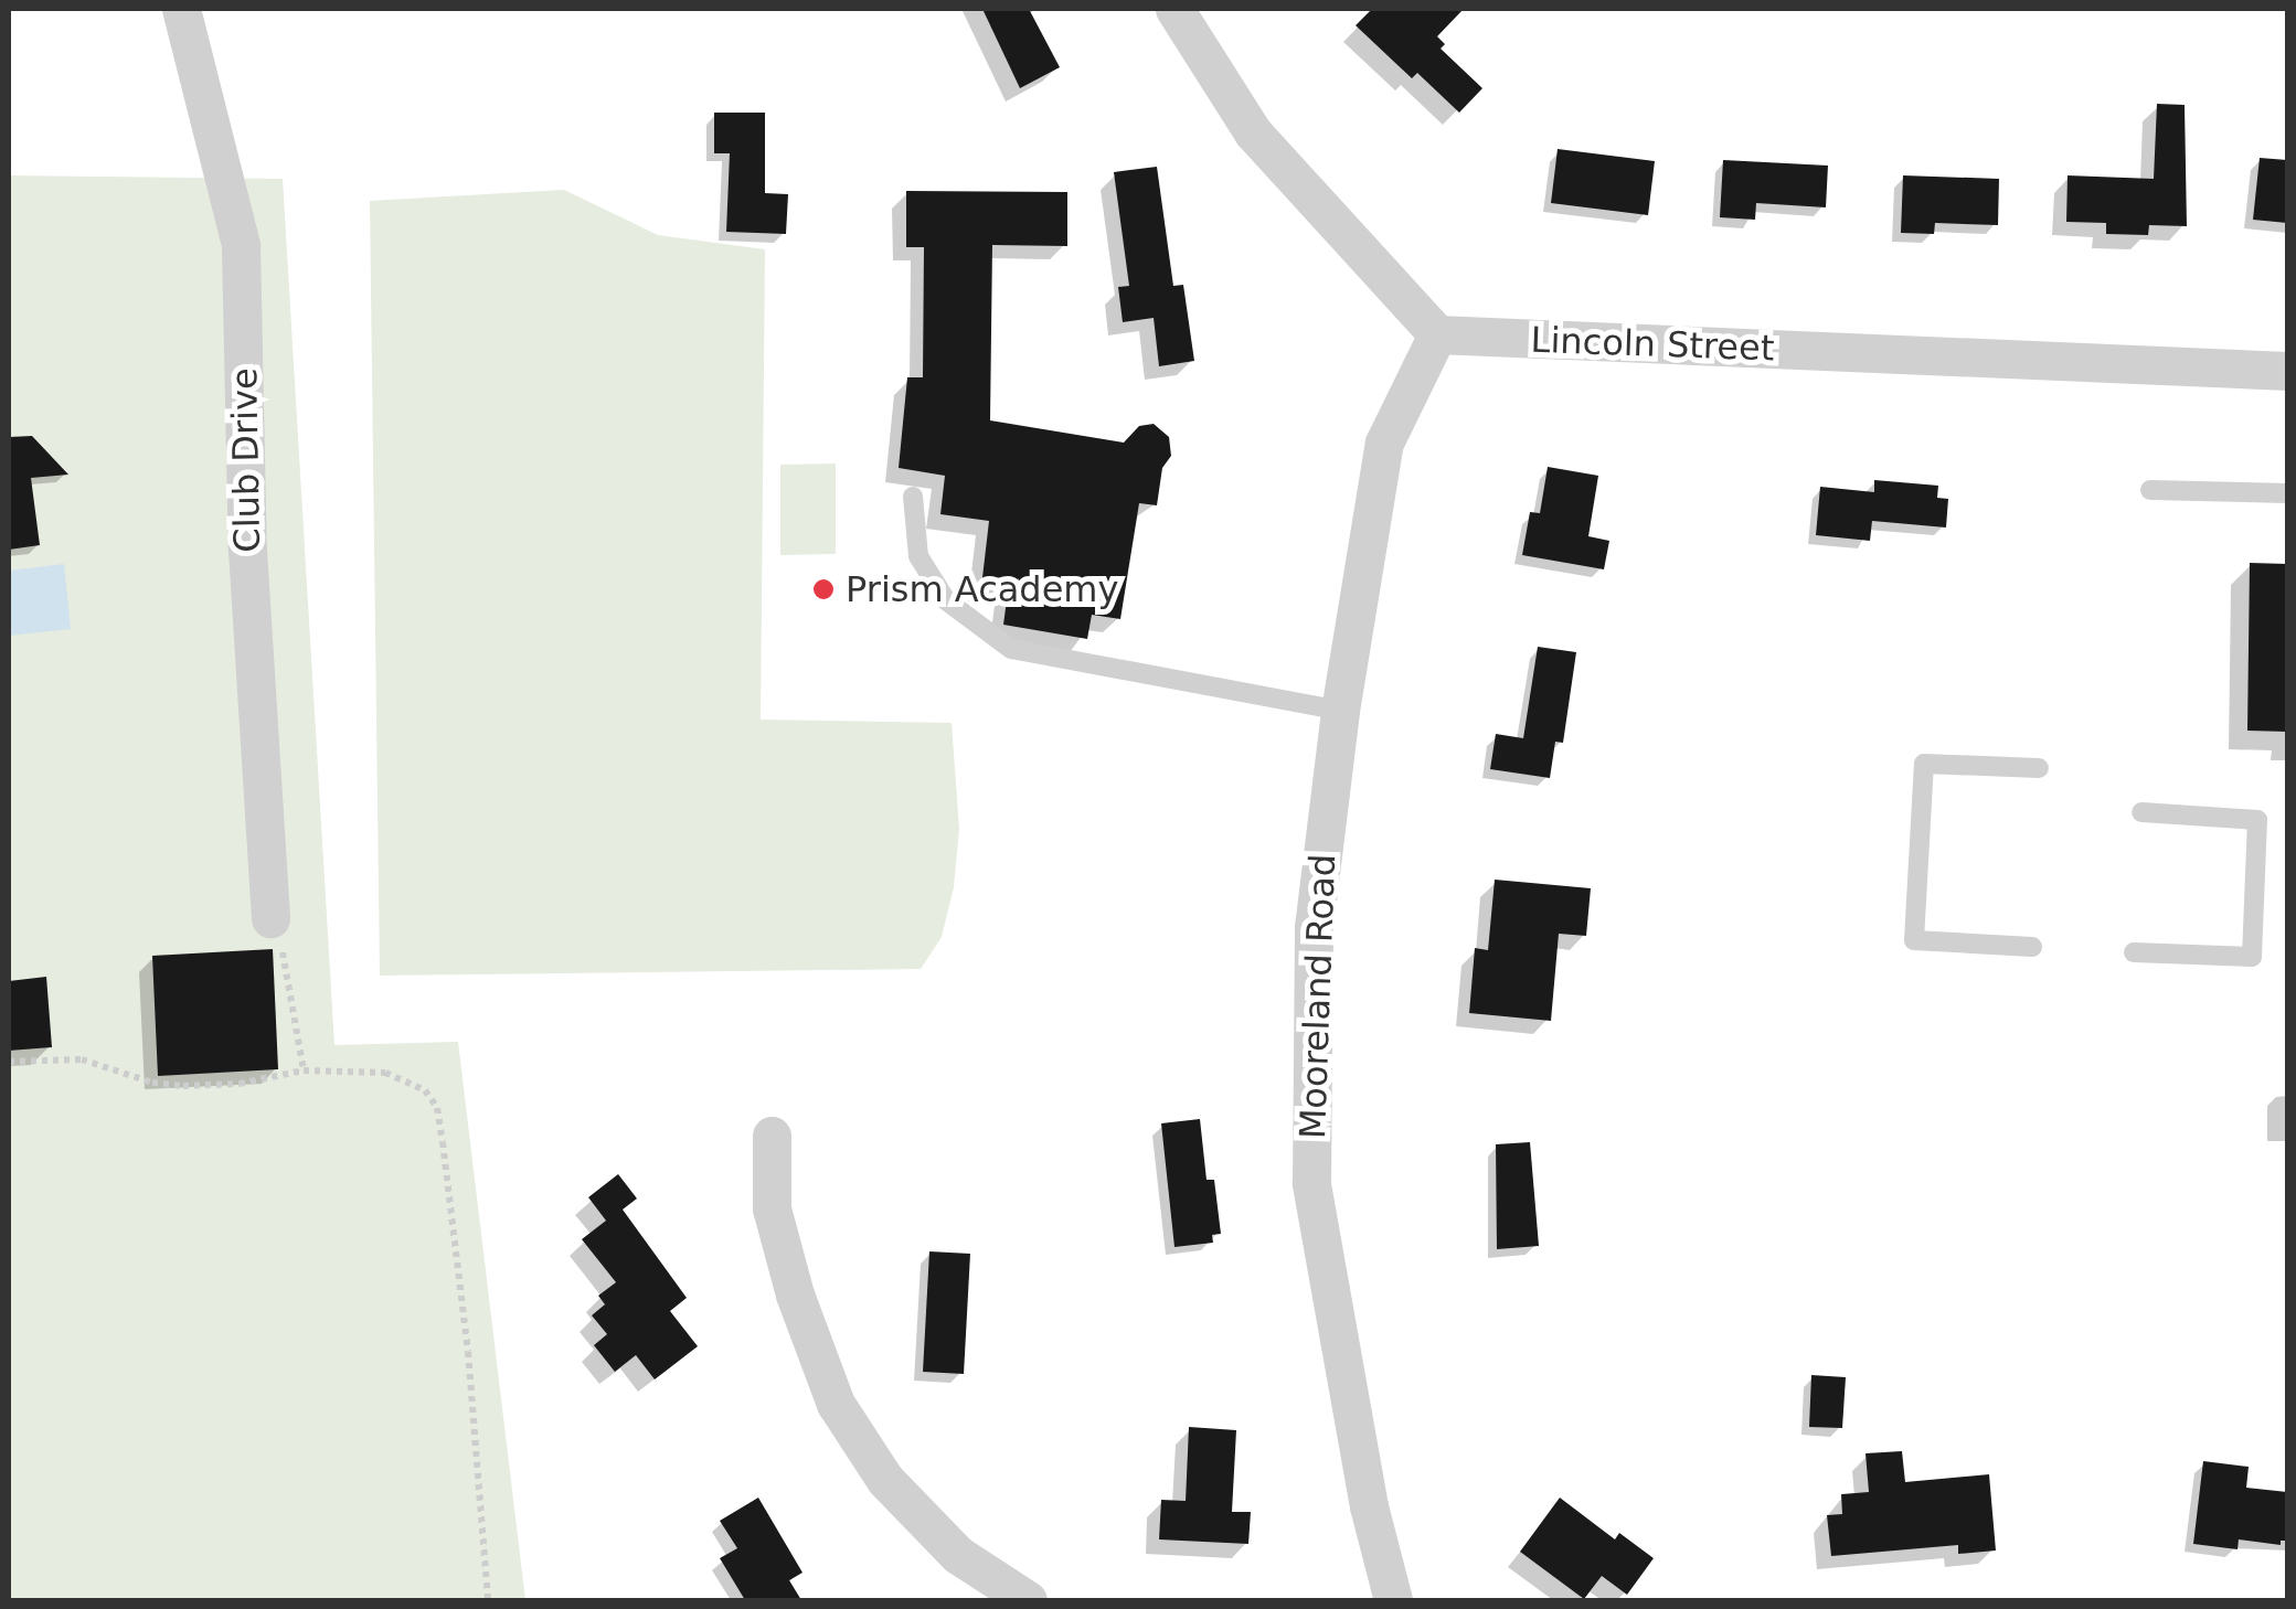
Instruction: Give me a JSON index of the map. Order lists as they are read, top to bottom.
{
  "streets": {
    "street": ["Lincoln Street", "Club Drive", "Mooreland Road"]
  },
  "crossings": [
    ["Lincoln Street", "Mooreland Road"]
  ],
  "places": ["Prism Academy"]
}
